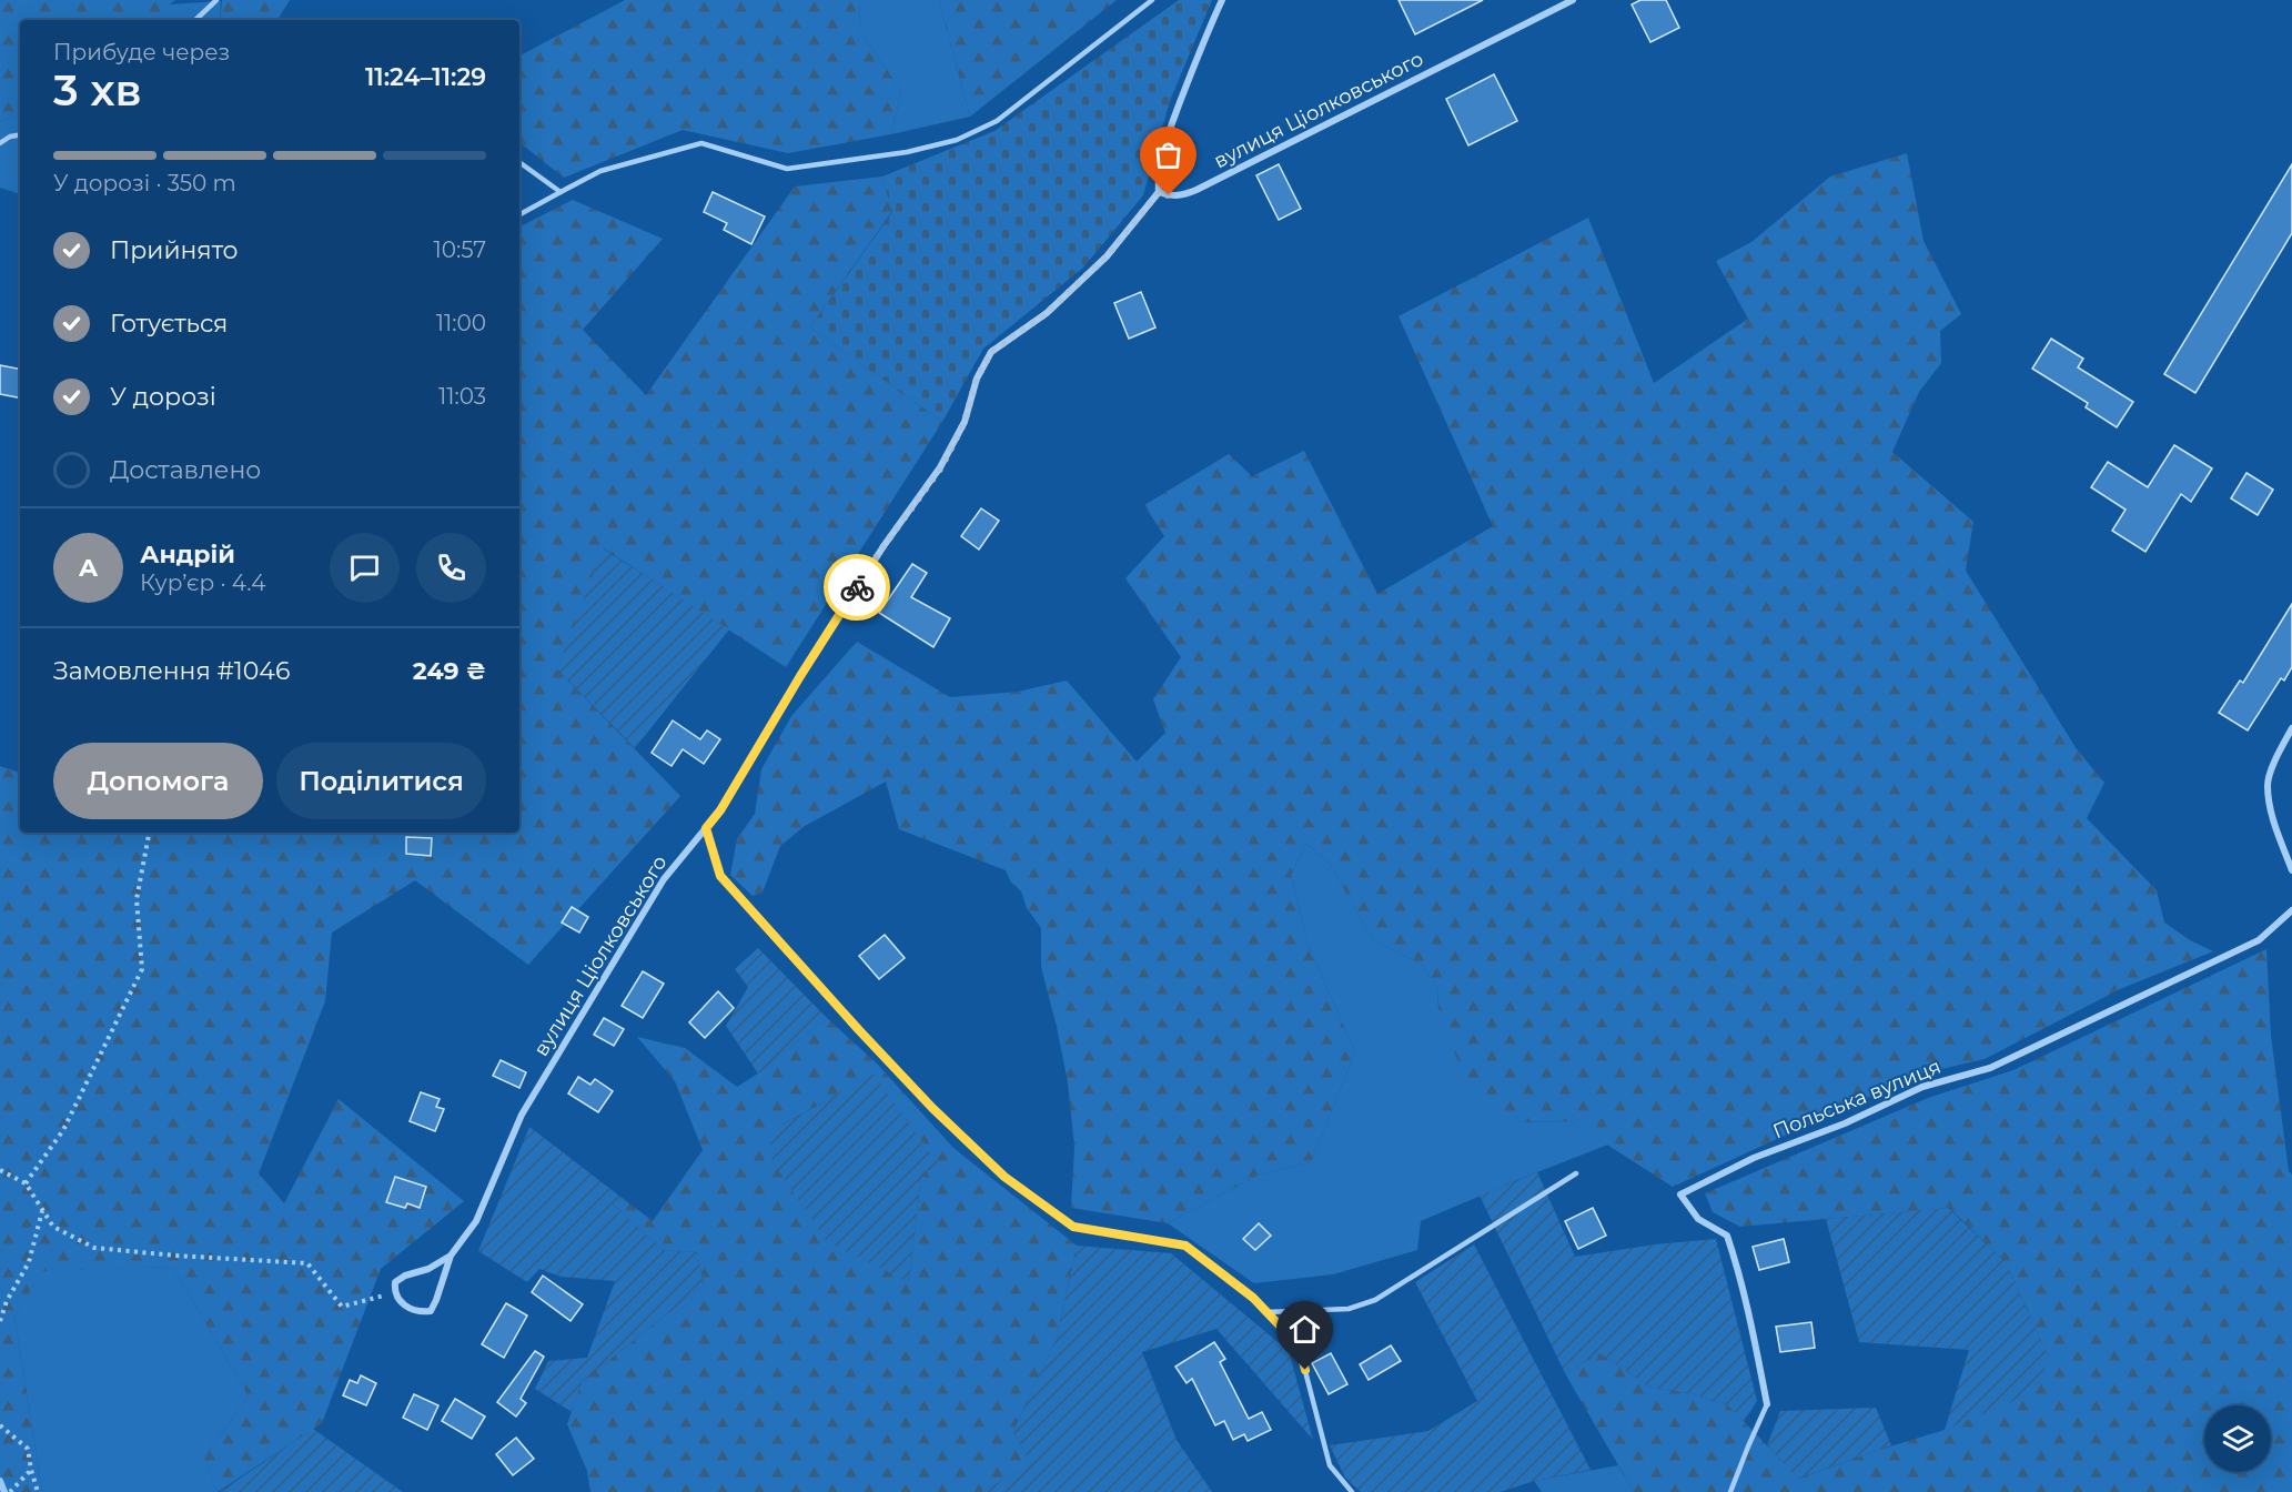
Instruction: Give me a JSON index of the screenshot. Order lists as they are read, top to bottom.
{
  "streets": {
    "street": ["вулиця Ціолковського", "Польська вулиця"]
  },
  "page": {
    "heading": ["3 хв", "Прибуде через", "11:24–11:29"],
    "panel": [
      "Андрій",
      "Кур’єр · 4.4",
      "Замовлення #1046",
      "249 ₴"
    ],
    "bar": "У дорозі · 350 m",
    "list": [
      ["Прийнято", "10:57"],
      ["Готується", "11:00"],
      ["У дорозі", "11:03"],
      "Доставлено"
    ],
    "round": "А",
    "buttons": ["Допомога", "Поділитися"]
  }
}
